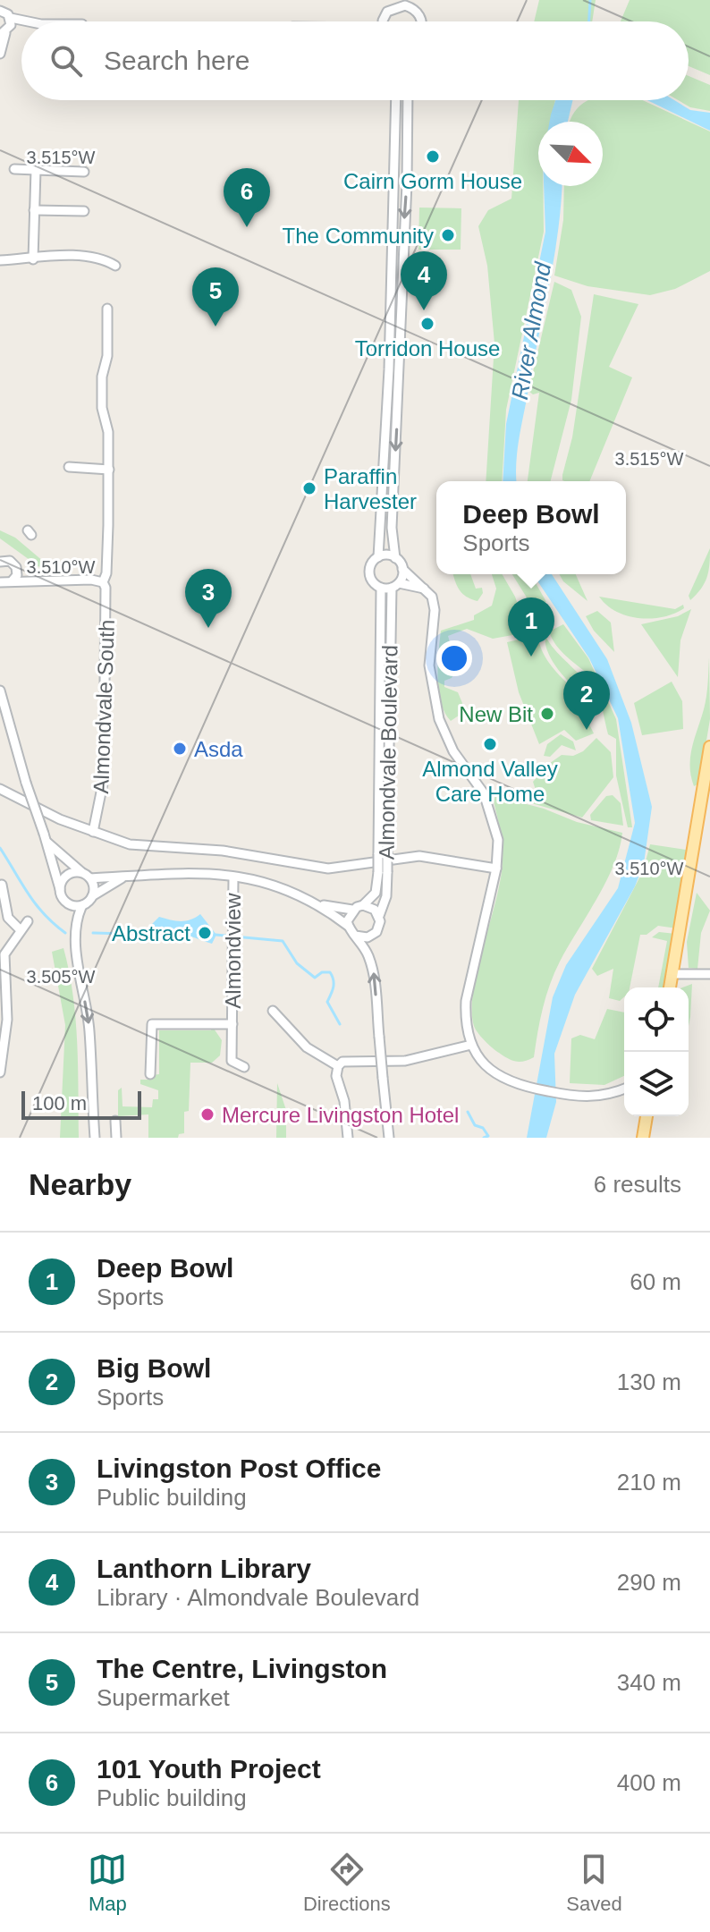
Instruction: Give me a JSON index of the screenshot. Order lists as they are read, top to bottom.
{
  "streets": {
    "street": ["Almondvale South", "Almondvale Boulevard", "Almondview"]
  },
  "water": ["River Almond"],
  "places": [
    "Cairn Gorm House",
    "The Community",
    "Torridon House",
    "Paraffin Harvester",
    "New Bit",
    "Almond Valley Care Home",
    "Asda",
    "Abstract",
    "Mercure Livingston Hotel"
  ],
  "scale_bar": "100 m",
  "north": "bottom right",
  "page": {
    "search": "Search here",
    "pins": [
      "6",
      "4",
      "5",
      "3",
      "1",
      "2"
    ],
    "popup": ["Deep Bowl", "Sports"],
    "scale": "100 m",
    "heading": ["Nearby", "6 results"],
    "list": [
      {
        "mark": "1",
        "name": "Deep Bowl",
        "note": "Sports",
        "value": "60 m"
      },
      {
        "mark": "2",
        "name": "Big Bowl",
        "note": "Sports",
        "value": "130 m"
      },
      {
        "mark": "3",
        "name": "Livingston Post Office",
        "note": "Public building",
        "value": "210 m"
      },
      {
        "mark": "4",
        "name": "Lanthorn Library",
        "note": "Library · Almondvale Boulevard",
        "value": "290 m"
      },
      {
        "mark": "5",
        "name": "The Centre, Livingston",
        "note": "Supermarket",
        "value": "340 m"
      },
      {
        "mark": "6",
        "name": "101 Youth Project",
        "note": "Public building",
        "value": "400 m"
      }
    ],
    "nav": ["Map", "Directions", "Saved"]
  },
  "coordinates": ["3.515°W", "3.510°W", "3.505°W"]
}
